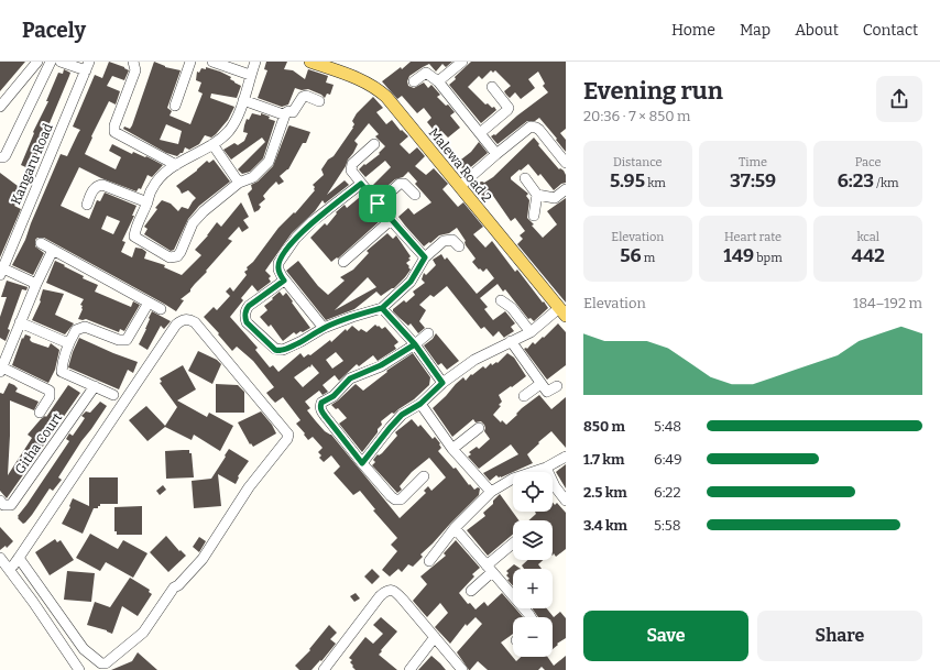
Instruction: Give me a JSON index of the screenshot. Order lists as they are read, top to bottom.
{
  "streets": {
    "main road": ["Malewa Road 2"],
    "street": ["Kangaru Road", "Githa Court"]
  },
  "page": {
    "header": "Pacely",
    "nav": [
      "Home",
      "Map",
      "About",
      "Contact"
    ],
    "heading": ["Evening run", "20:36 · 7 × 850 m"],
    "stats": [
      ["Distance", "5.95 km"],
      ["Time", "37:59"],
      ["Pace", "6:23 /km"],
      ["Elevation", "56 m"],
      ["Heart rate", "149 bpm"],
      ["kcal", "442"]
    ],
    "chart": ["Elevation", "184–192 m"],
    "list": [
      {
        "name": "850 m",
        "note": "5:48"
      },
      {
        "name": "1.7 km",
        "note": "6:49"
      },
      {
        "name": "2.5 km",
        "note": "6:22"
      },
      {
        "name": "3.4 km",
        "note": "5:58"
      }
    ],
    "map_buttons": ["+", "−"],
    "buttons": ["Save", "Share"]
  }
}
